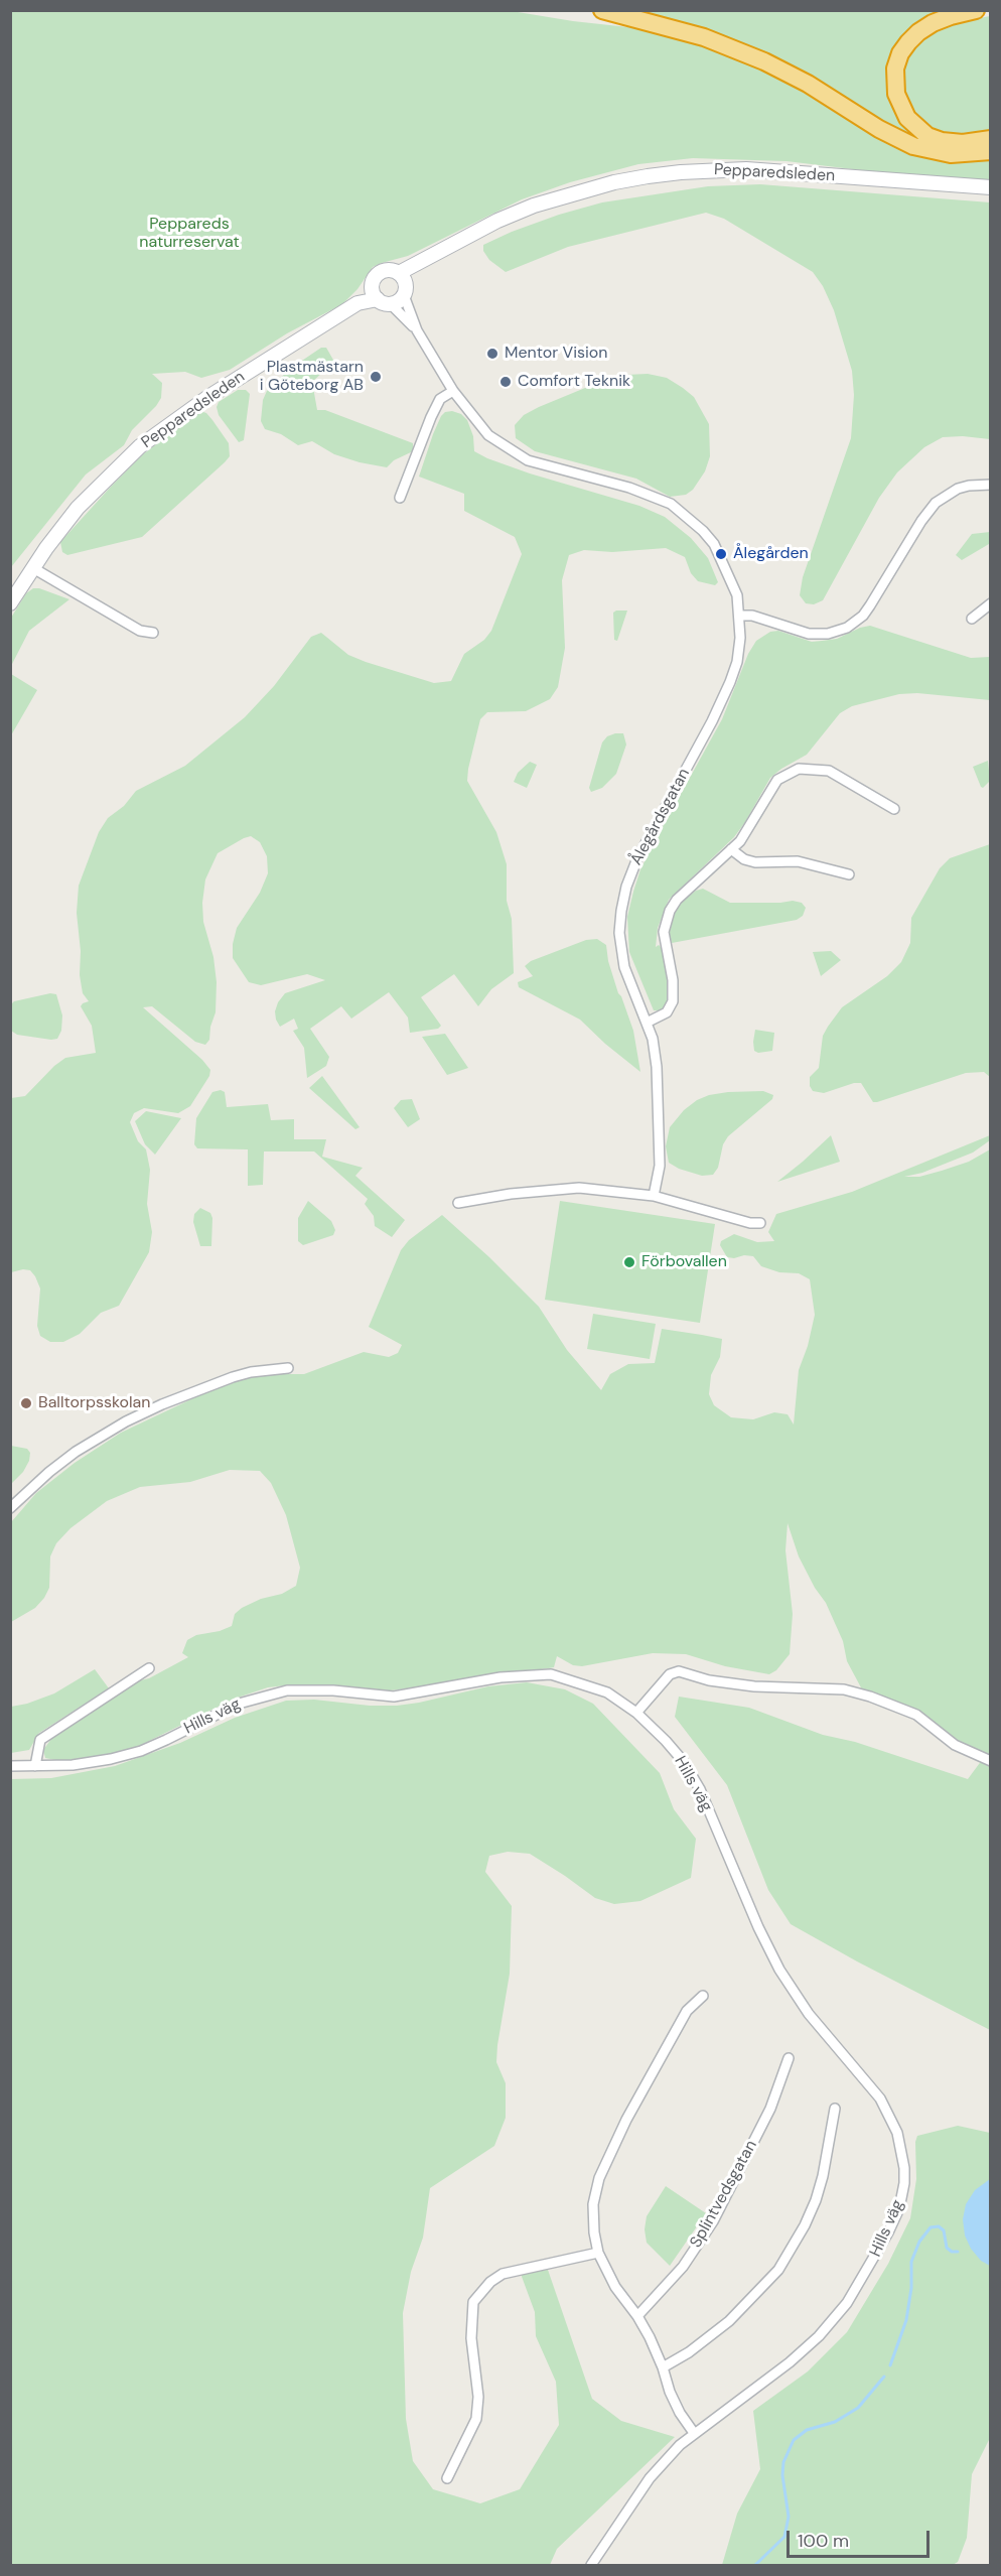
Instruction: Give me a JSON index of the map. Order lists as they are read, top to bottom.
{
  "streets": {
    "street": [
      "Pepparedsleden",
      "Ålegårdsgatan",
      "Hills väg",
      "Splintvedsgatan"
    ]
  },
  "crossings": [
    ["Pepparedsleden", "Ålegårdsgatan"]
  ],
  "parks": ["Peppareds naturreservat"],
  "places": [
    "Mentor Vision",
    "Plastmästarn i Göteborg AB",
    "Comfort Teknik",
    "Ålegården",
    "Förbovallen",
    "Balltorpsskolan"
  ],
  "scale_bar": "100 m"
}
